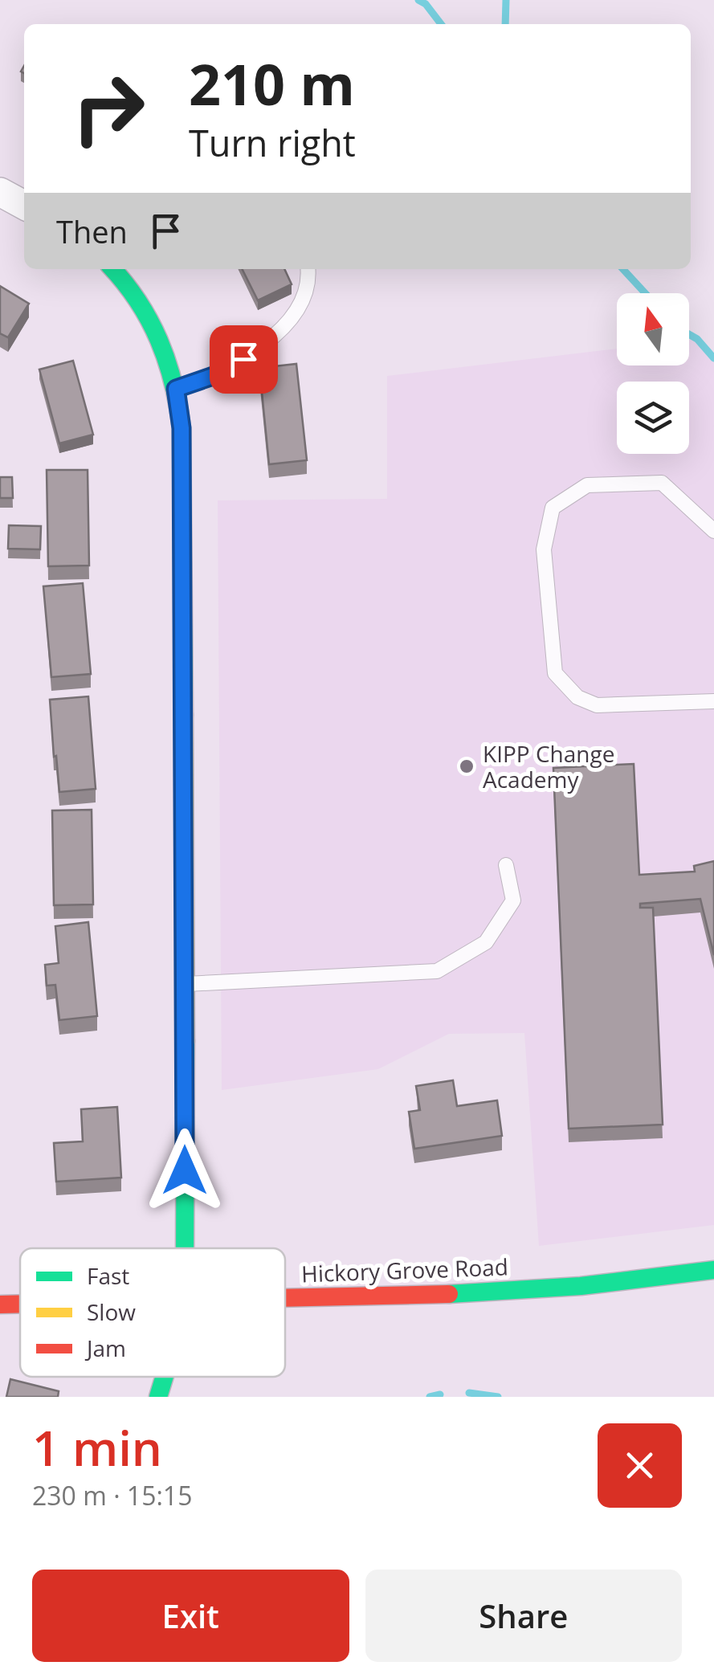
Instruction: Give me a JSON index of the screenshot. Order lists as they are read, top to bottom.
{
  "streets": {
    "street": ["Hickory Grove Road"]
  },
  "places": ["KIPP Change Academy"],
  "legend": ["Fast", "Slow", "Jam"],
  "north": "top",
  "page": {
    "turn": ["210 m", "Turn right"],
    "then": "Then",
    "heading": ["1 min", "230 m · 15:15"],
    "buttons": ["Exit", "Share"]
  }
}
